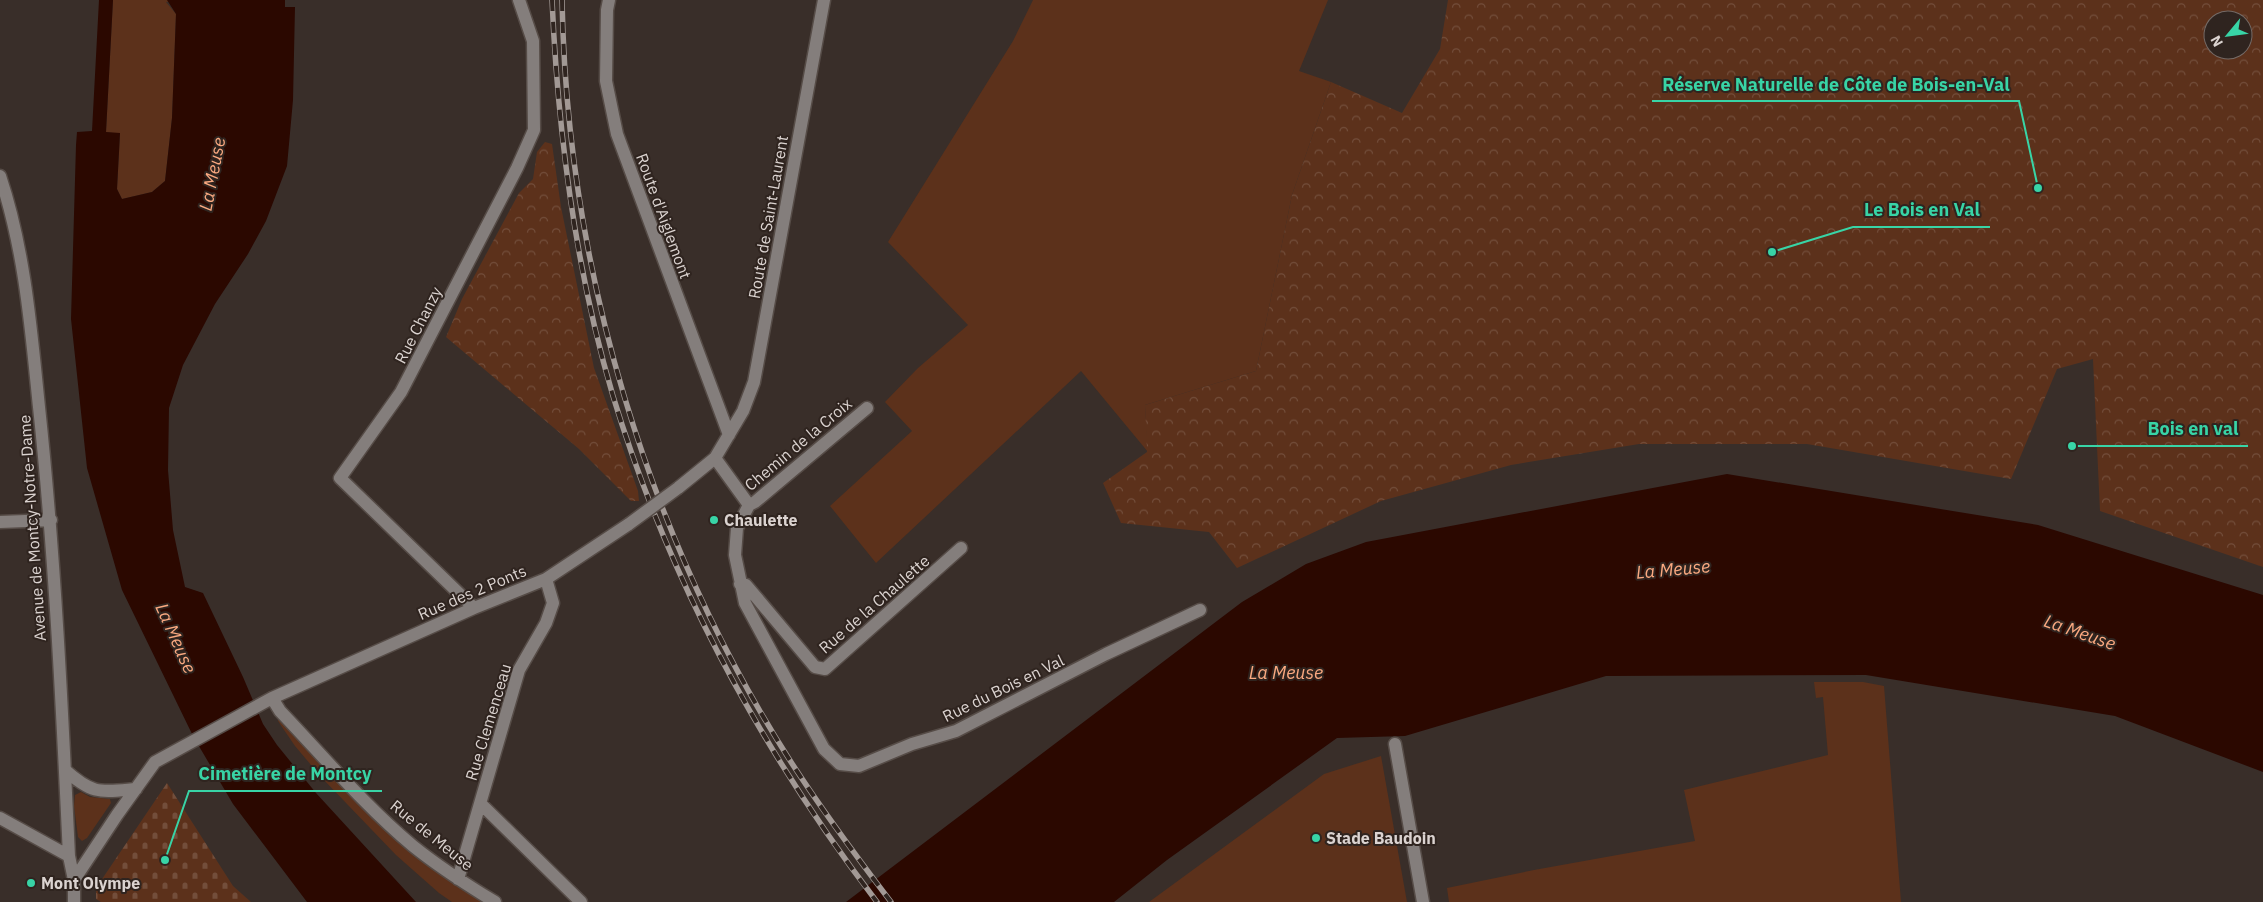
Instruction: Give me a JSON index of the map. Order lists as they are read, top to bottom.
{
  "streets": {
    "street": [
      "Route d'Aiglemont",
      "Route de Saint-Laurent",
      "Rue Chanzy",
      "Chemin de la Croix",
      "Avenue de Montcy-Notre-Dame",
      "Rue des 2 Ponts",
      "Rue de la Chaulette",
      "Rue du Bois en Val",
      "Rue Clemenceau",
      "Rue de Meuse"
    ]
  },
  "crossings": [
    ["Route d'Aiglemont", "Route de Saint-Laurent"],
    ["Route de Saint-Laurent", "Rue des 2 Ponts"],
    ["Rue Chanzy", "Rue des 2 Ponts"],
    ["Avenue de Montcy-Notre-Dame", "Rue des 2 Ponts"],
    ["Rue des 2 Ponts", "Rue Clemenceau"],
    ["Rue des 2 Ponts", "Rue de Meuse"],
    ["Rue de la Chaulette", "Rue du Bois en Val"],
    ["Rue Clemenceau", "Rue de Meuse"]
  ],
  "water": ["La Meuse"],
  "places": [
    "Réserve Naturelle de Côte de Bois-en-Val",
    "Le Bois en Val",
    "Bois en val",
    "Chaulette",
    "Stade Baudoin",
    "Cimetière de Montcy",
    "Mont Olympe"
  ],
  "north": "bottom left"
}
